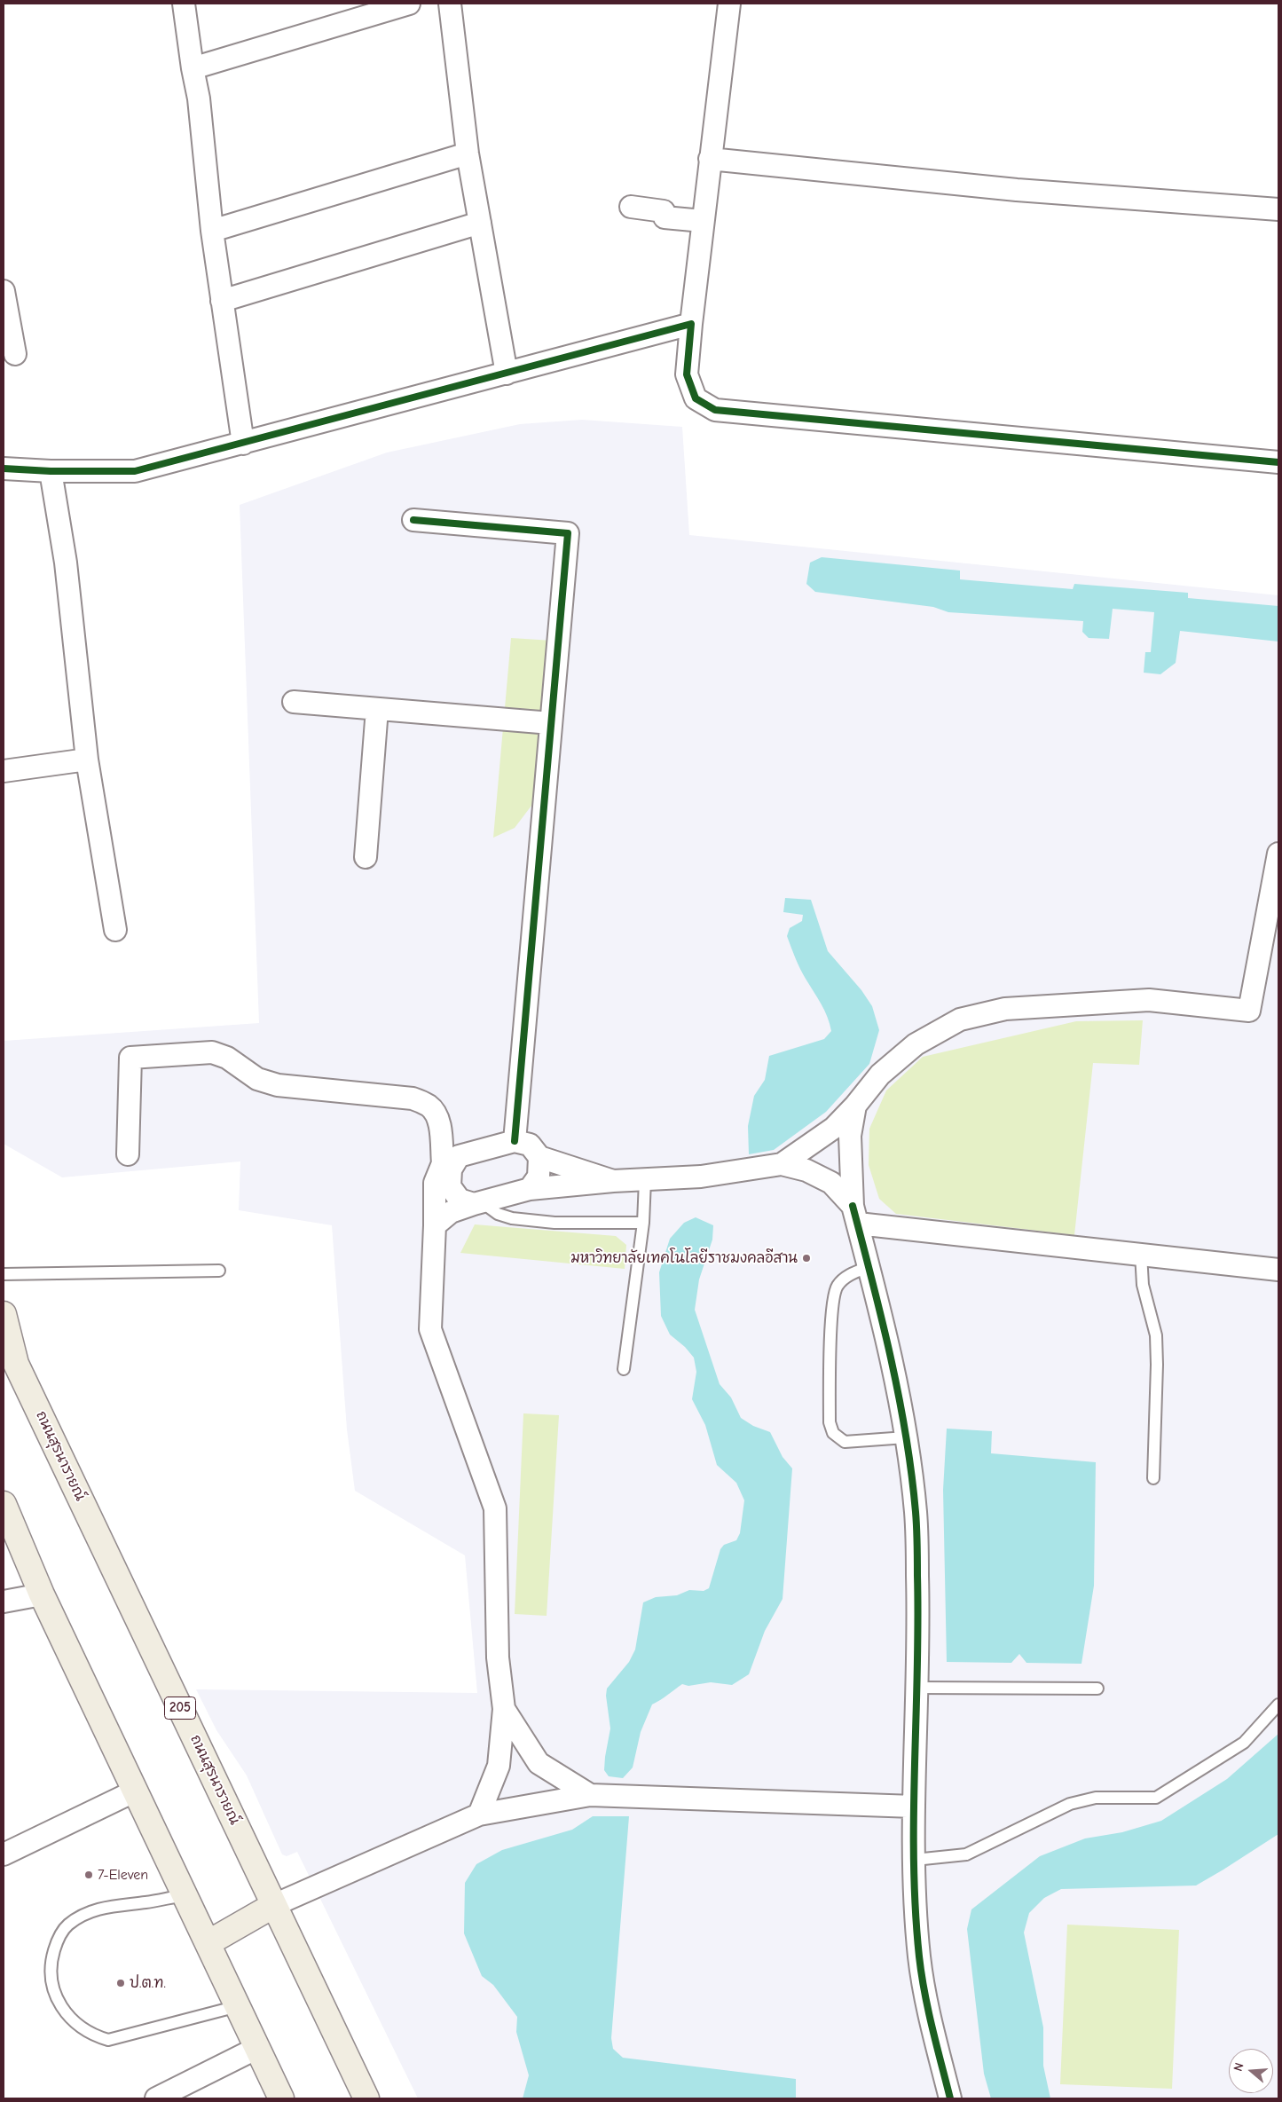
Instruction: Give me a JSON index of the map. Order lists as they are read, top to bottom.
{
  "streets": {
    "main road": ["ถนนสุรนารายณ์", "205"]
  },
  "places": ["มหาวิทยาลัยเทคโนโลยีราชมงคลอีสาน", "7-Eleven", "ป.ต.ท."],
  "north": "left"
}
